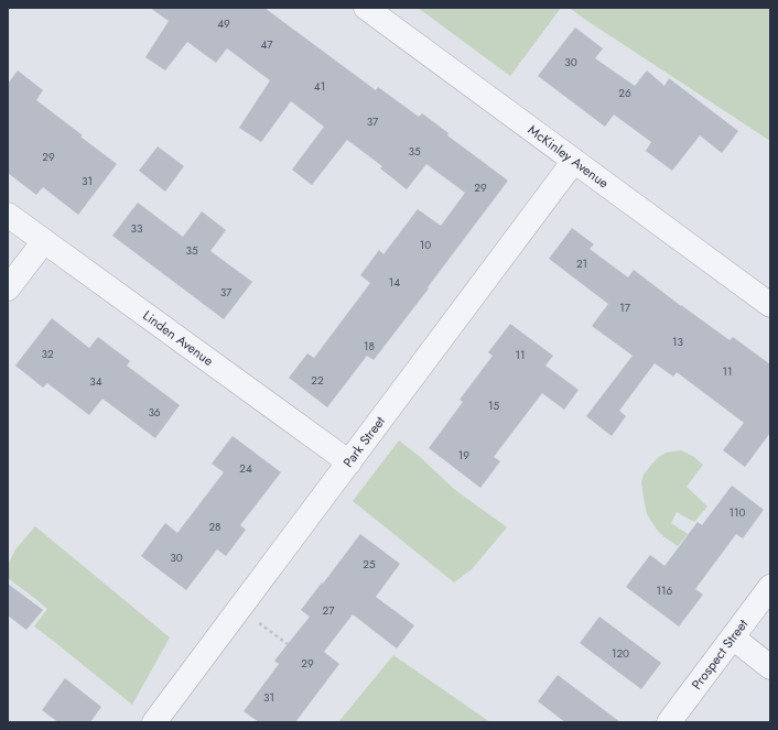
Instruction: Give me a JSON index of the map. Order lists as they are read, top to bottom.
{
  "streets": {
    "street": [
      "McKinley Avenue",
      "Linden Avenue",
      "Park Street",
      "Prospect Street"
    ]
  },
  "crossings": [
    ["McKinley Avenue", "Park Street"],
    ["Linden Avenue", "Park Street"]
  ],
  "house_numbers": [
    "49",
    "47",
    "30",
    "41",
    "26",
    "37",
    "35",
    "29",
    "31",
    "29",
    "33",
    "10",
    "35",
    "21",
    "14",
    "37",
    "17",
    "13",
    "18",
    "32",
    "11",
    "11",
    "22",
    "34",
    "15",
    "36",
    "19",
    "24",
    "110",
    "28",
    "30",
    "25",
    "116",
    "27",
    "120",
    "29",
    "31"
  ]
}
